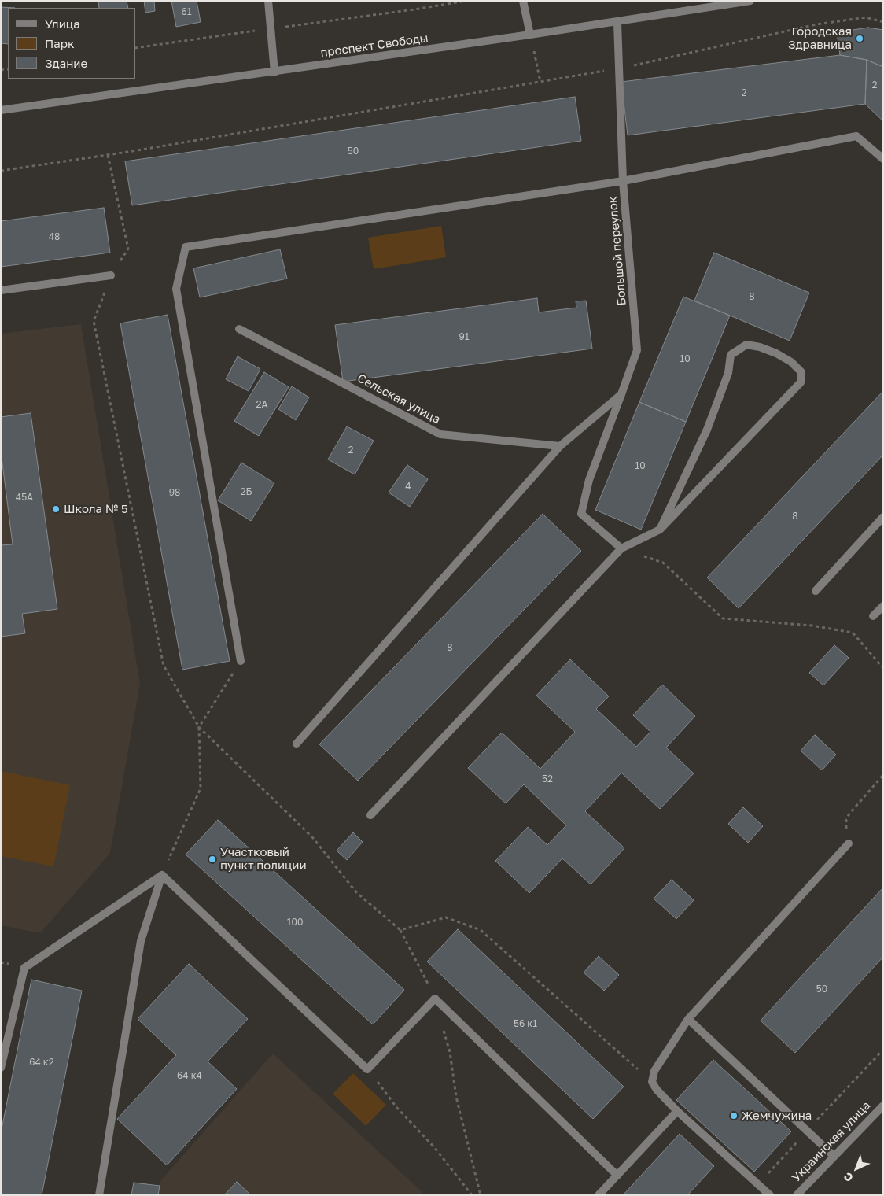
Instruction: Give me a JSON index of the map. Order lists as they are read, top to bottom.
{
  "streets": {
    "street": [
      "проспект Свободы",
      "Большой переулок",
      "Сельская улица",
      "Украинская улица"
    ]
  },
  "crossings": [
    ["проспект Свободы", "Большой переулок"],
    ["Большой переулок", "Сельская улица"]
  ],
  "places": [
    "Городская Здравница",
    "Школа № 5",
    "Участковый пункт полиции",
    "Жемчужина"
  ],
  "house_numbers": [
    "61",
    "2",
    "2",
    "50",
    "48",
    "8",
    "91",
    "10",
    "2А",
    "2",
    "10",
    "4",
    "2Б",
    "98",
    "45А",
    "8",
    "8",
    "52",
    "100",
    "50",
    "56 к1",
    "64 к2",
    "64 к4"
  ],
  "legend": ["Улица", "Парк", "Здание"],
  "north": "bottom left"
}
